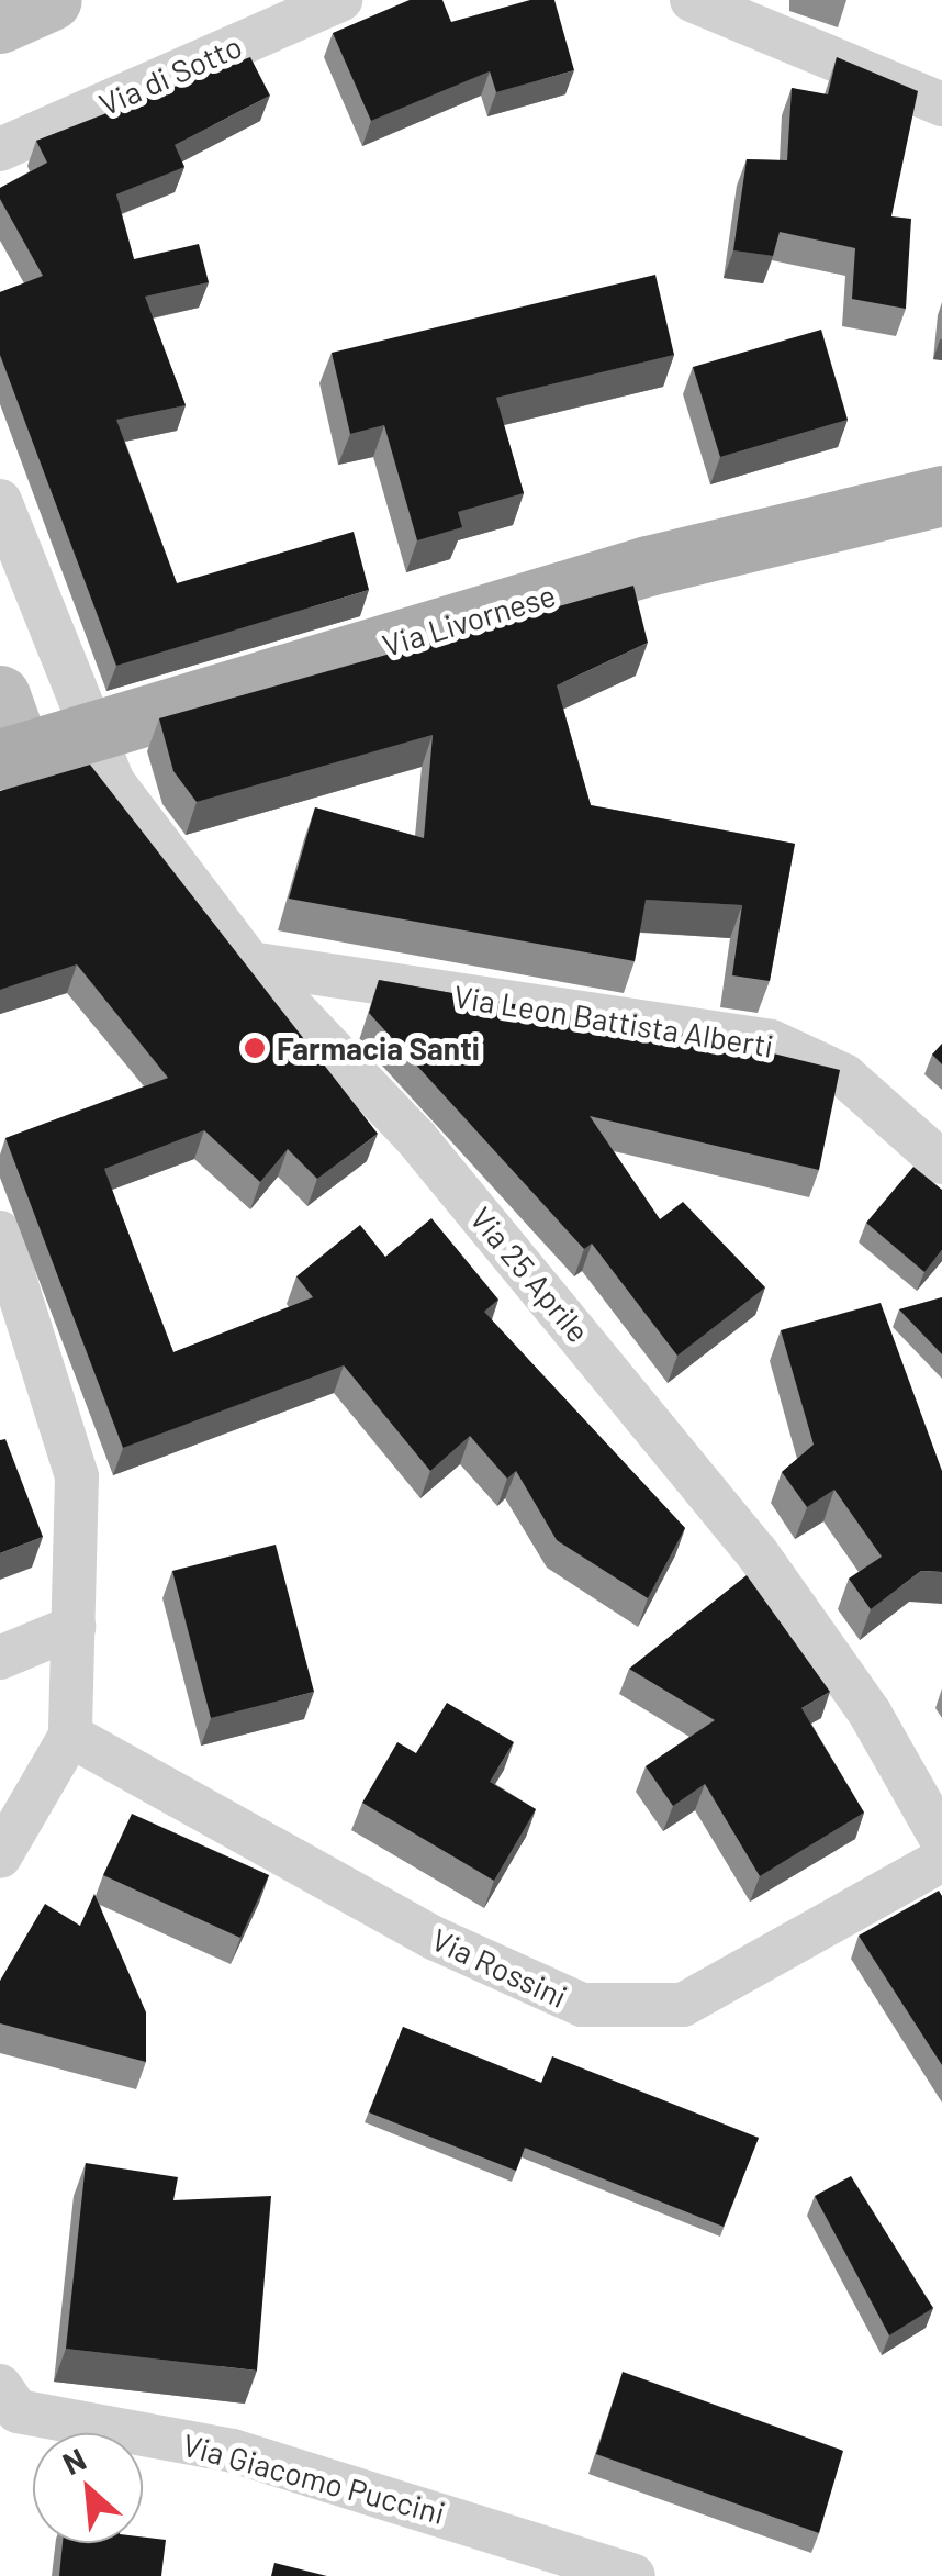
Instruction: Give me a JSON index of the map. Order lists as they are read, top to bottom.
{
  "streets": {
    "main road": ["Via Livornese"],
    "street": [
      "Via di Sotto",
      "Via Leon Battista Alberti",
      "Via 25 Aprile",
      "Via Rossini",
      "Via Giacomo Puccini"
    ]
  },
  "crossings": [
    ["Via Livornese", "Via 25 Aprile"],
    ["Via Leon Battista Alberti", "Via 25 Aprile"]
  ],
  "places": ["Farmacia Santi"],
  "north": "top left"
}
